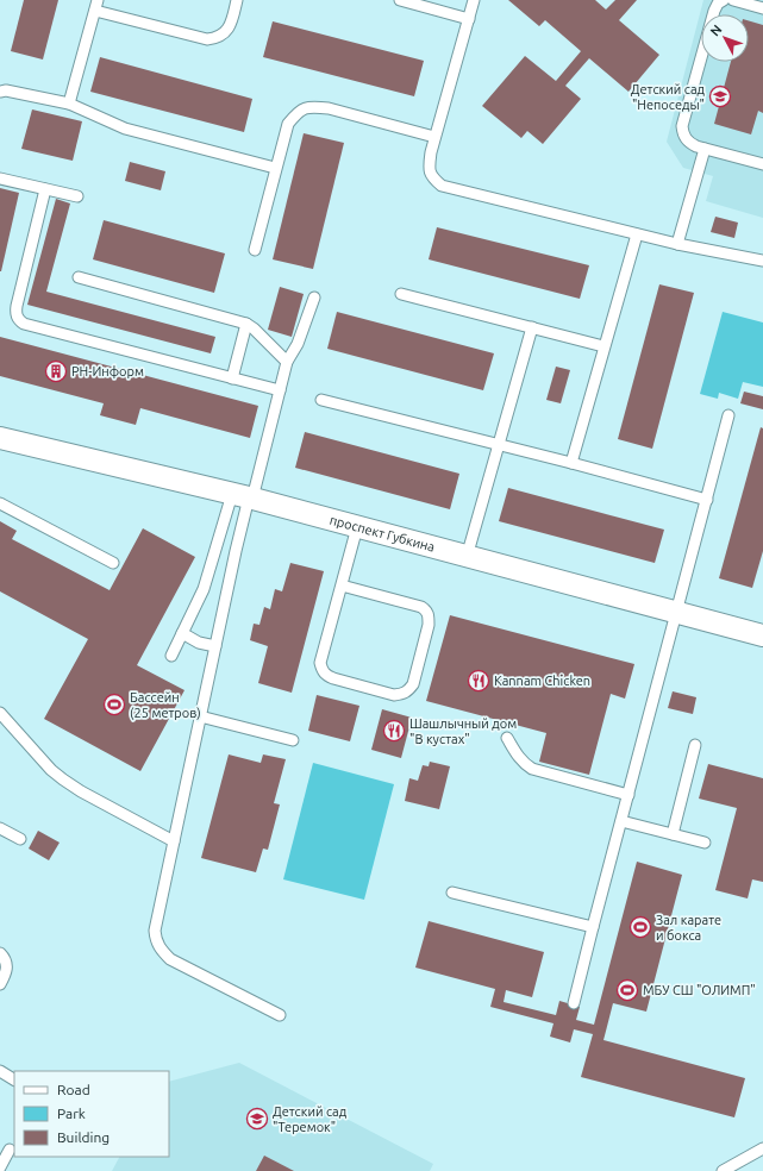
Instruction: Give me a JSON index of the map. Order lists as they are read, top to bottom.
{
  "streets": {
    "street": ["проспект Губкина"]
  },
  "places": {
    "school or university": ["Детский сад \"Непоседы\"", "Детский сад \"Теремок\""],
    "building": ["РН-Информ"],
    "restaurant": ["Kannam Chicken", "Шашлычный дом \"В кустах\""],
    "sports": ["Бассейн (25 метров)", "Зал карате и бокса", "МБУ СШ \"ОЛИМП\""]
  },
  "legend": ["Road", "Park", "Building"],
  "north": "top left"
}
